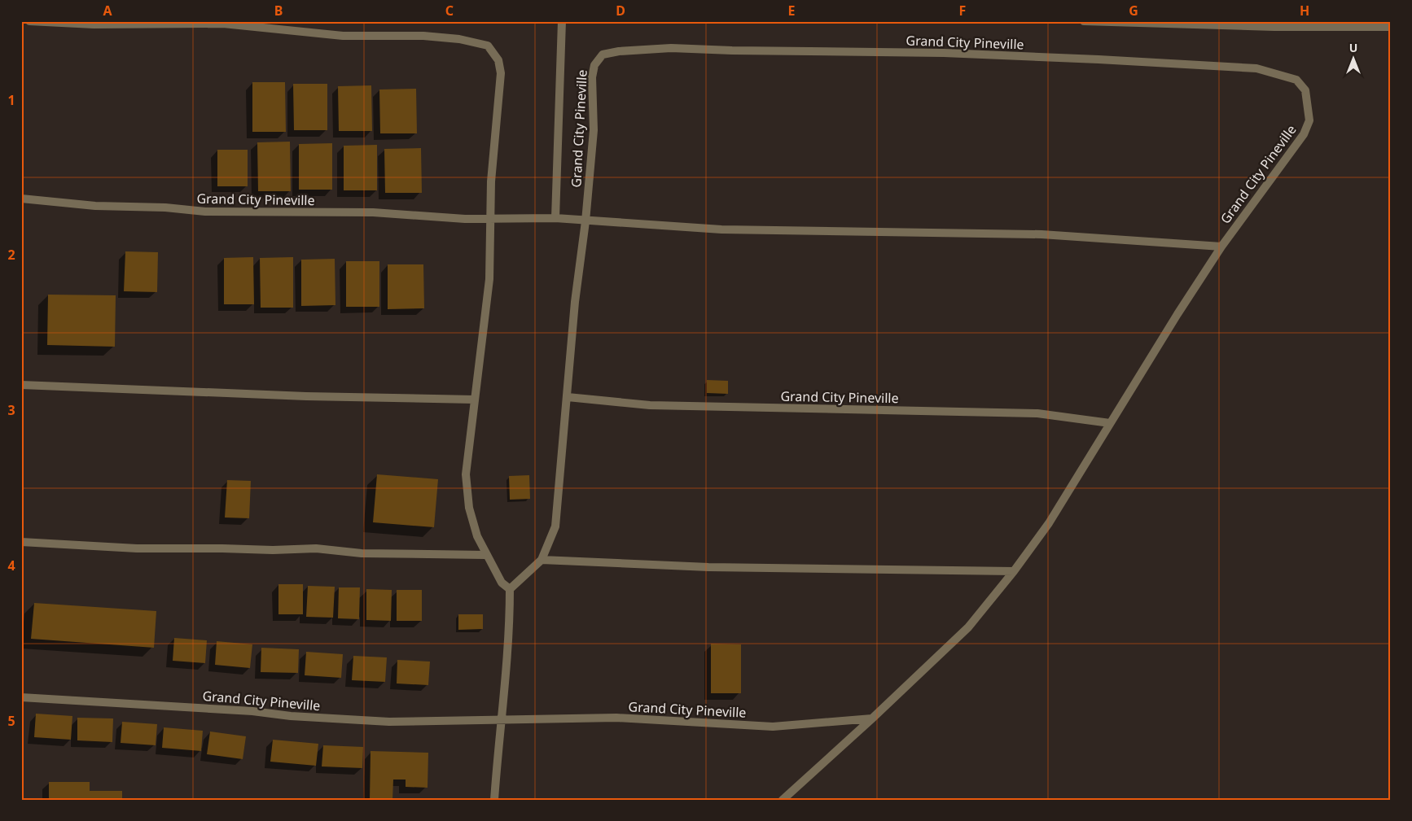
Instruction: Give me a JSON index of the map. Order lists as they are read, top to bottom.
{
  "streets": {
    "street": ["Grand City Pineville"]
  },
  "north": "top",
  "grid": {
    "columns": [
      "A",
      "B",
      "C",
      "D",
      "E",
      "F",
      "G",
      "H"
    ],
    "rows": [
      "1",
      "2",
      "3",
      "4",
      "5"
    ]
  }
}
